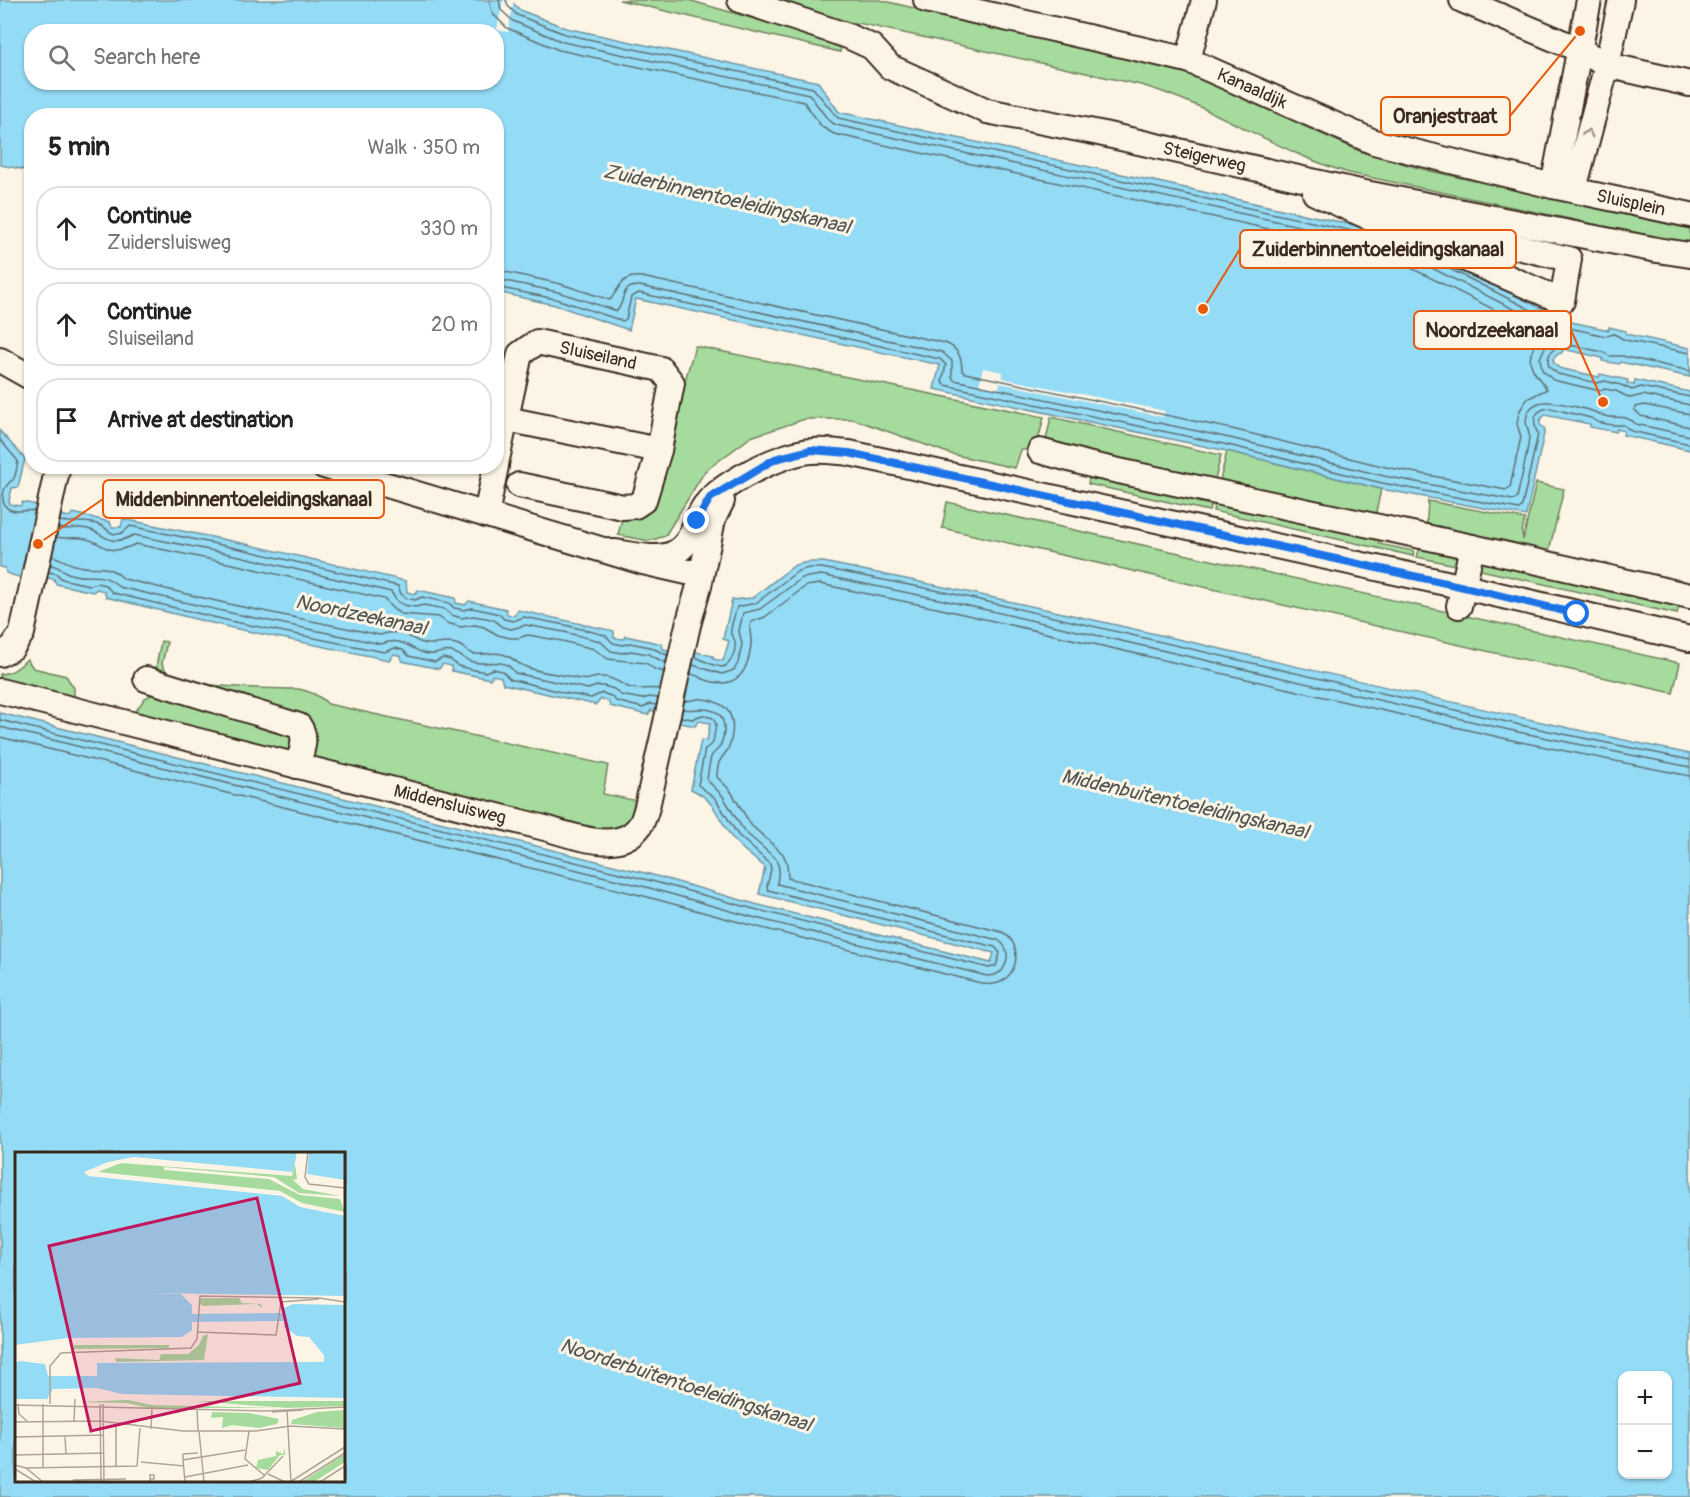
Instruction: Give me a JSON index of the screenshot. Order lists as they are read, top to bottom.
{
  "streets": {
    "street": [
      "Kanaaldijk",
      "Steigerweg",
      "Sluisplein",
      "Sluiseiland",
      "Middensluisweg"
    ]
  },
  "crossings": [
    ["Kanaaldijk", "Sluisplein"]
  ],
  "water": [
    "Zuiderbinnentoeleidingskanaal",
    "Noordzeekanaal",
    "Middenbuitentoeleidingskanaal",
    "Noorderbuitentoeleidingskanaal"
  ],
  "places": [
    "Oranjestraat",
    "Zuiderbinnentoeleidingskanaal",
    "Noordzeekanaal",
    "Middenbinnentoeleidingskanaal"
  ],
  "page": {
    "search": "Search here",
    "heading": ["5 min", "Walk · 350 m"],
    "list": [
      ["Continue", "Zuidersluisweg", "330 m"],
      ["Continue", "Sluiseiland", "20 m"],
      "Arrive at destination"
    ],
    "map_buttons": ["+", "−"]
  }
}
